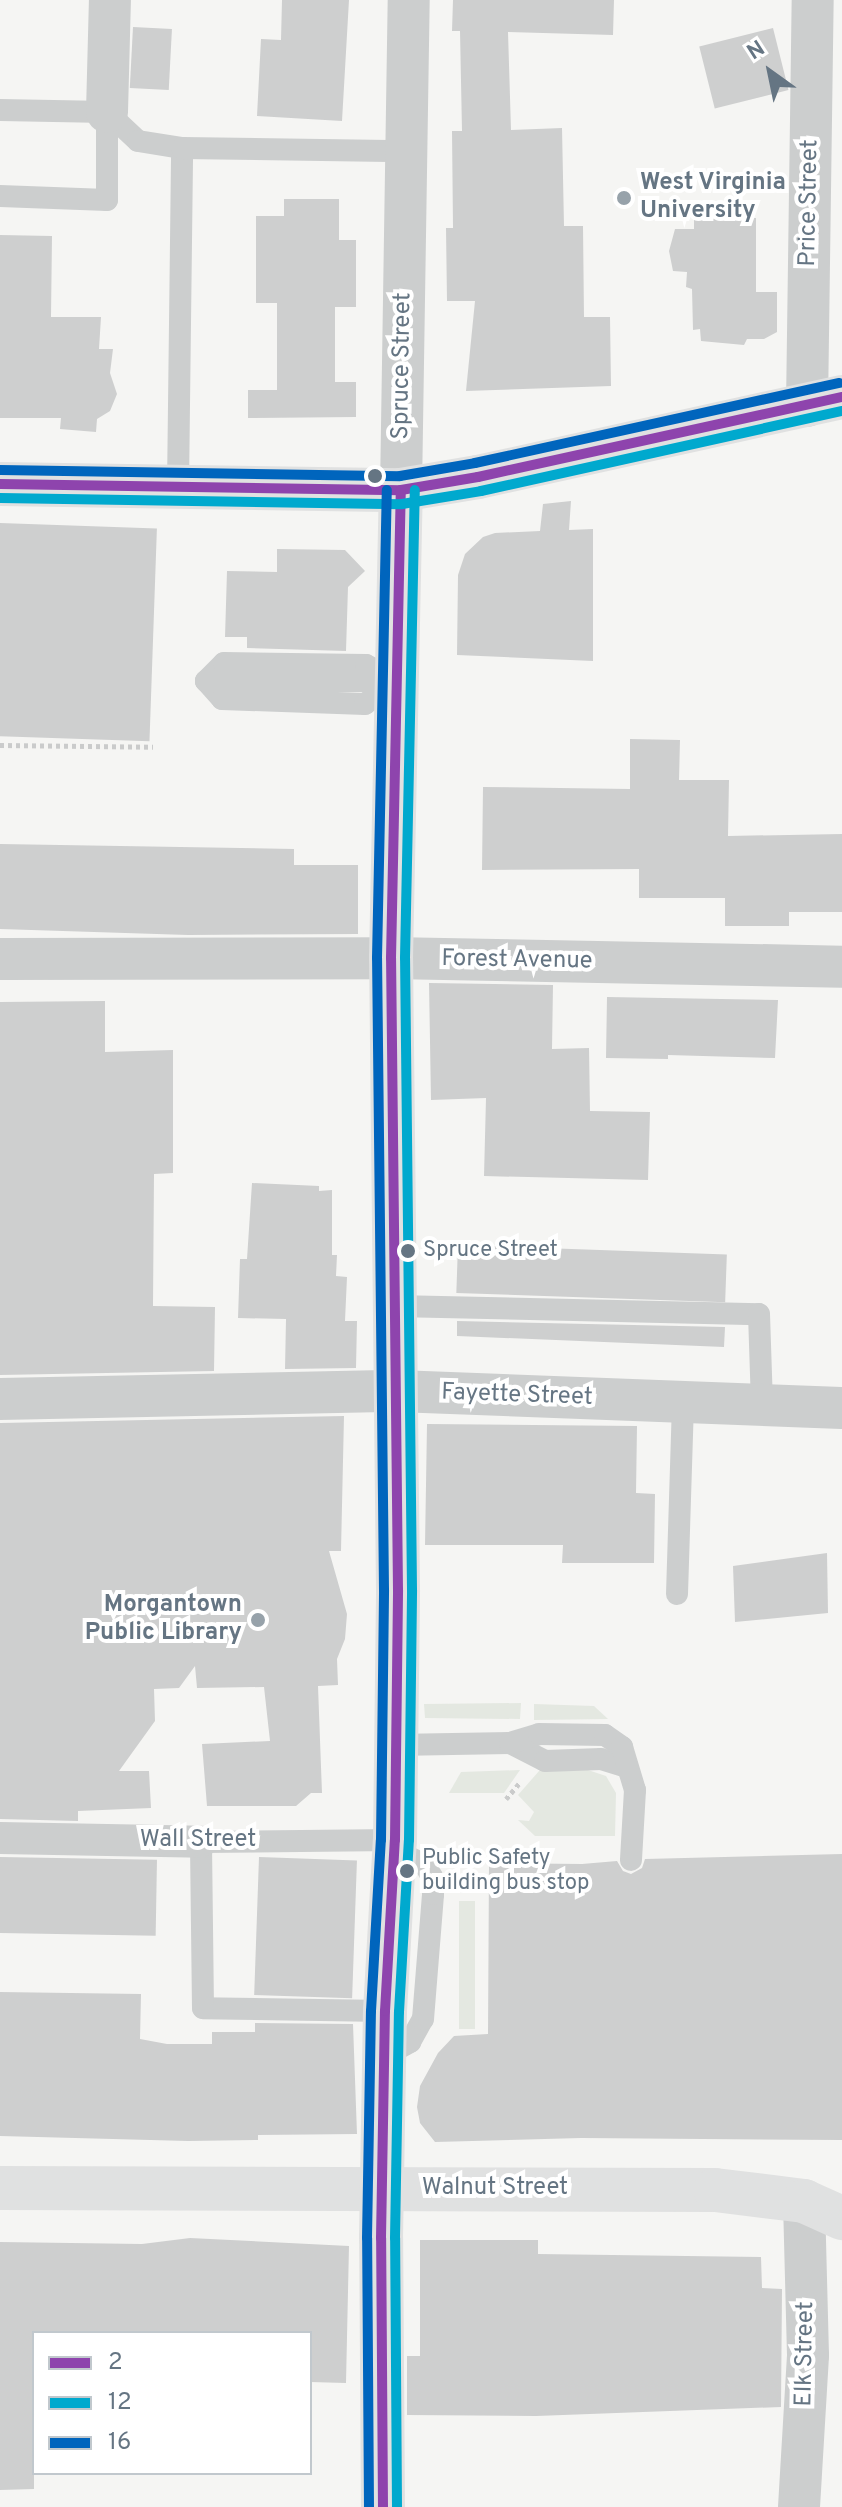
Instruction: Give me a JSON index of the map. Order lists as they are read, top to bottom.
{
  "streets": {
    "main road": ["Spruce Street", "Walnut Street"],
    "street": [
      "Price Street",
      "Forest Avenue",
      "Fayette Street",
      "Wall Street",
      "Elk Street"
    ]
  },
  "crossings": [
    ["Spruce Street", "Forest Avenue"],
    ["Spruce Street", "Fayette Street"],
    ["Spruce Street", "Wall Street"],
    ["Spruce Street", "Walnut Street"],
    ["Walnut Street", "Elk Street"]
  ],
  "places": [
    "West Virginia University",
    "Spruce Street",
    "Morgantown Public Library",
    "Public Safety building bus stop"
  ],
  "lines": ["transit line 16", "transit line 2", "transit line 12"],
  "legend": ["2", "12", "16"],
  "north": "top left"
}
